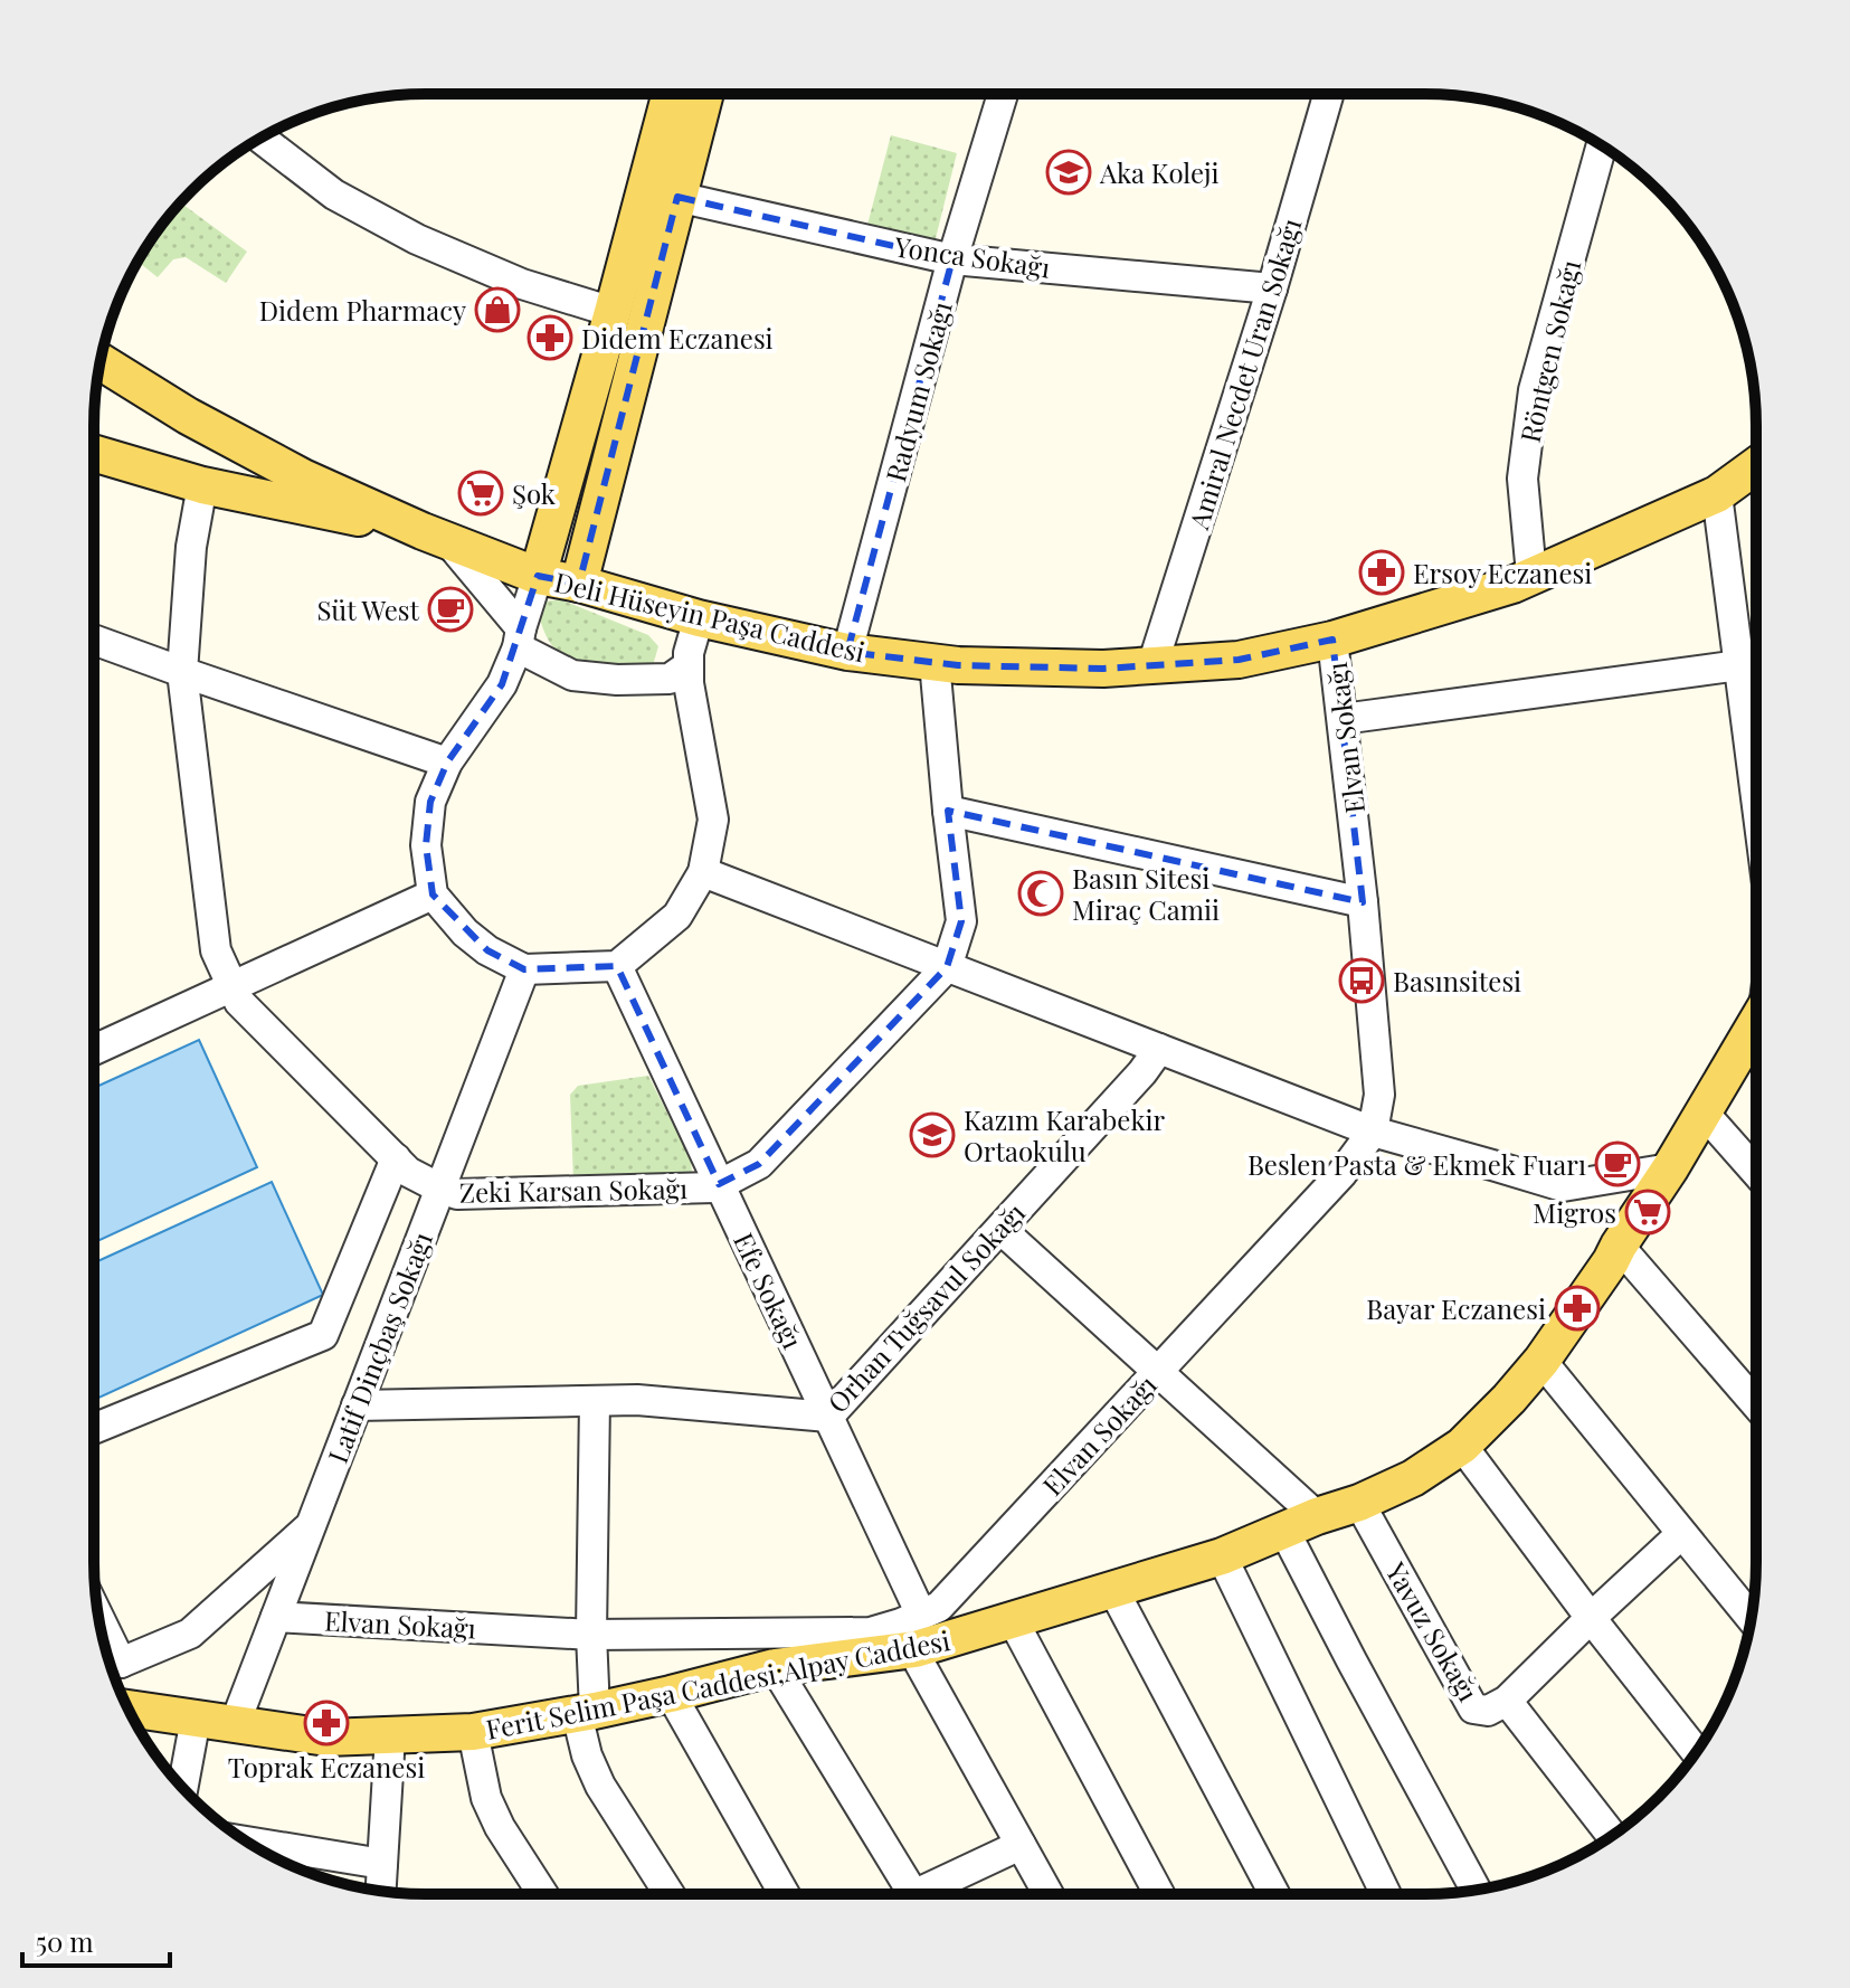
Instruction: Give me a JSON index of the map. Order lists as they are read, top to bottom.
{
  "streets": {
    "main road": ["Deli Hüseyin Paşa Caddesi", "Ferit Selim Paşa Caddesi;Alpay Caddesi"],
    "street": [
      "Yonca Sokağı",
      "Röntgen Sokağı",
      "Amiral Necdet Uran Sokağı",
      "Radyum Sokağı",
      "Elvan Sokağı",
      "Zeki Karsan Sokağı",
      "Efe Sokağı",
      "Orhan Tuğsavul Sokağı",
      "Latif Dinçbaş Sokağı",
      "Yavuz Sokağı"
    ]
  },
  "crossings": [
    ["Yonca Sokağı", "Amiral Necdet Uran Sokağı"],
    ["Yonca Sokağı", "Radyum Sokağı"],
    ["Röntgen Sokağı", "Deli Hüseyin Paşa Caddesi"],
    ["Amiral Necdet Uran Sokağı", "Deli Hüseyin Paşa Caddesi"],
    ["Radyum Sokağı", "Deli Hüseyin Paşa Caddesi"],
    ["Deli Hüseyin Paşa Caddesi", "Elvan Sokağı"],
    ["Deli Hüseyin Paşa Caddesi", "Zeki Karsan Sokağı"],
    ["Elvan Sokağı", "Efe Sokağı"],
    ["Elvan Sokağı", "Latif Dinçbaş Sokağı"],
    ["Elvan Sokağı", "Ferit Selim Paşa Caddesi;Alpay Caddesi"],
    ["Zeki Karsan Sokağı", "Efe Sokağı"],
    ["Zeki Karsan Sokağı", "Latif Dinçbaş Sokağı"],
    ["Efe Sokağı", "Orhan Tuğsavul Sokağı"],
    ["Efe Sokağı", "Ferit Selim Paşa Caddesi;Alpay Caddesi"],
    ["Orhan Tuğsavul Sokağı", "Latif Dinçbaş Sokağı"],
    ["Latif Dinçbaş Sokağı", "Ferit Selim Paşa Caddesi;Alpay Caddesi"],
    ["Yavuz Sokağı", "Ferit Selim Paşa Caddesi;Alpay Caddesi"]
  ],
  "places": {
    "school or university": ["Aka Koleji", "Kazım Karabekir Ortaokulu"],
    "shop": ["Didem Pharmacy"],
    "pharmacy": [
      "Didem Eczanesi",
      "Ersoy Eczanesi",
      "Bayar Eczanesi",
      "Toprak Eczanesi"
    ],
    "supermarket": ["Şok", "Migros"],
    "cafe": ["Süt West", "Beslen Pasta & Ekmek Fuarı"],
    "mosque": ["Basın Sitesi Miraç Camii"],
    "bus stop": ["Basınsitesi"]
  },
  "scale_bar": "50 m"
}
